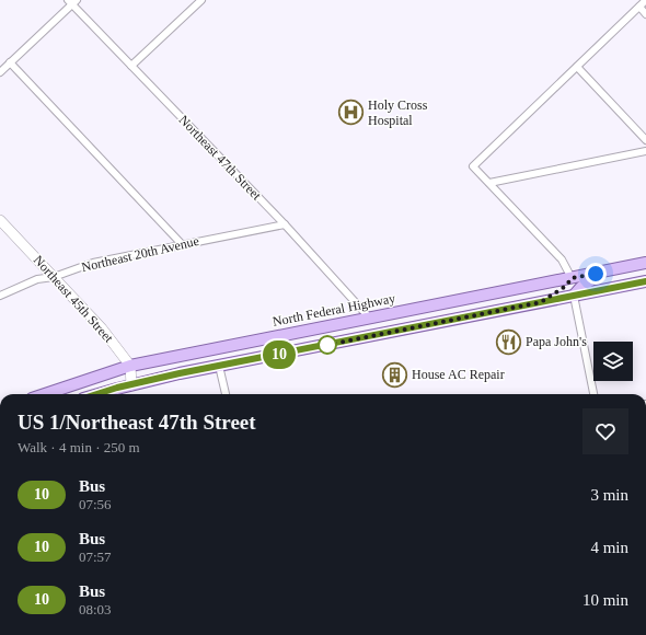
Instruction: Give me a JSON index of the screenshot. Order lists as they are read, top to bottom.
{
  "streets": {
    "main road": ["North Federal Highway"],
    "street": ["Northeast 47th Street", "Northeast 20th Avenue", "Northeast 45th Street"]
  },
  "crossings": [
    ["Northeast 47th Street", "Northeast 20th Avenue"],
    ["Northeast 47th Street", "North Federal Highway"],
    ["Northeast 20th Avenue", "Northeast 45th Street"],
    ["Northeast 45th Street", "North Federal Highway"]
  ],
  "places": {
    "hospital": ["Holy Cross Hospital"],
    "restaurant": ["Papa John's"],
    "building": ["House AC Repair"]
  },
  "lines": ["bus line 10"],
  "page": {
    "on_map": "10",
    "heading": ["US 1/Northeast 47th Street", "Walk · 4 min · 250 m"],
    "list": [
      {
        "mark": "10",
        "name": "Bus",
        "note": "07:56",
        "value": "3 min"
      },
      {
        "mark": "10",
        "name": "Bus",
        "note": "07:57",
        "value": "4 min"
      },
      {
        "mark": "10",
        "name": "Bus",
        "note": "08:03",
        "value": "10 min"
      }
    ]
  }
}
